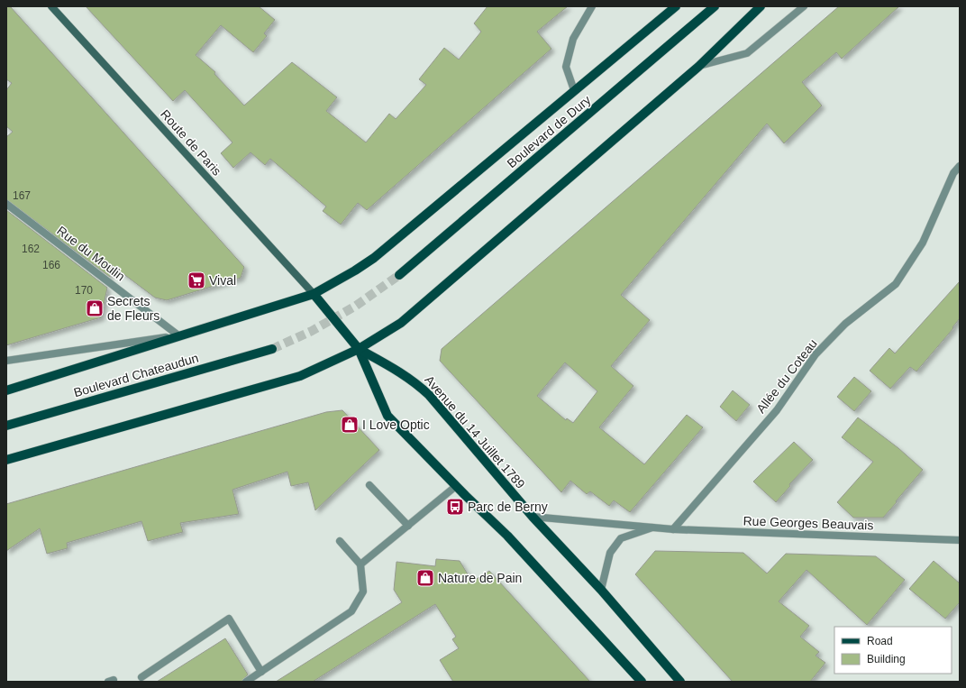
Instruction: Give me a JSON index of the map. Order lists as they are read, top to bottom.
{
  "streets": {
    "main road": [
      "Boulevard de Dury",
      "Route de Paris",
      "Boulevard Chateaudun",
      "Avenue du 14 Juillet 1789"
    ],
    "street": ["Rue du Moulin", "Allée du Coteau", "Rue Georges Beauvais"]
  },
  "crossings": [
    ["Rue du Moulin", "Boulevard Chateaudun"],
    ["Allée du Coteau", "Rue Georges Beauvais"],
    ["Avenue du 14 Juillet 1789", "Rue Georges Beauvais"]
  ],
  "places": {
    "supermarket": ["Vival"],
    "shop": ["Secrets de Fleurs", "I Love Optic", "Nature de Pain"],
    "bus stop": ["Parc de Berny"]
  },
  "house_numbers": [
    "167",
    "162",
    "166",
    "170"
  ],
  "legend": ["Road", "Building"]
}
